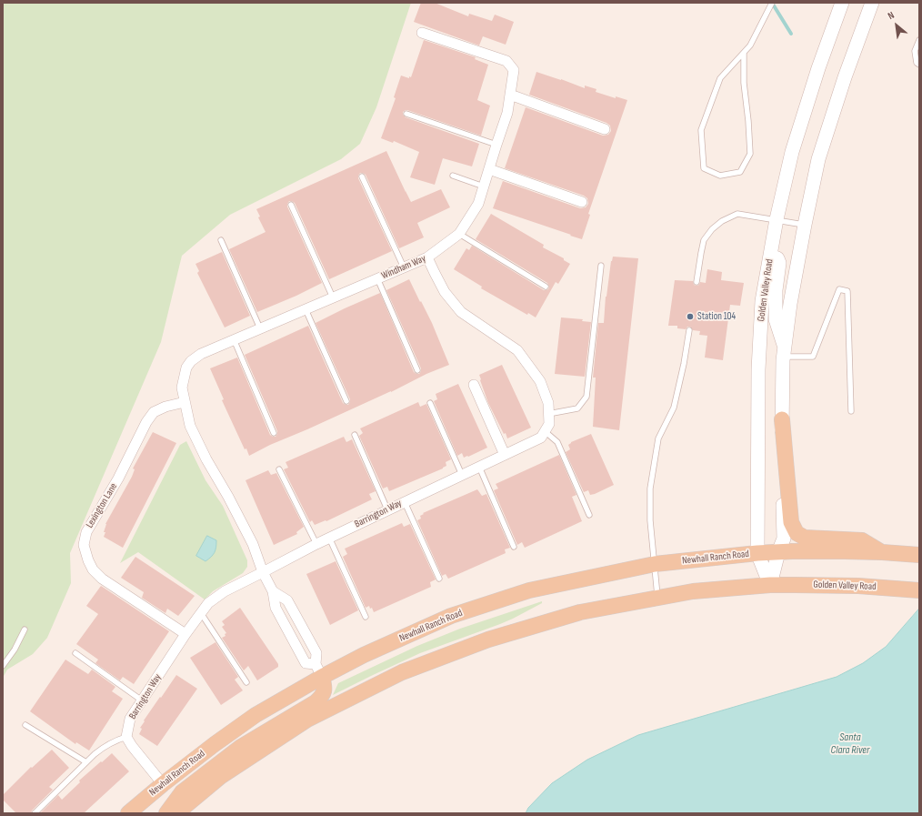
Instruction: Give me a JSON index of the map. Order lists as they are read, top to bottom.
{
  "streets": {
    "main road": ["Golden Valley Road", "Newhall Ranch Road"],
    "street": ["Windham Way", "Lexington Lane", "Barrington Way"]
  },
  "crossings": [
    ["Windham Way", "Lexington Lane"],
    ["Golden Valley Road", "Newhall Ranch Road"],
    ["Lexington Lane", "Barrington Way"]
  ],
  "water": ["Santa Clara River"],
  "places": ["Station 104"],
  "north": "top left"
}
